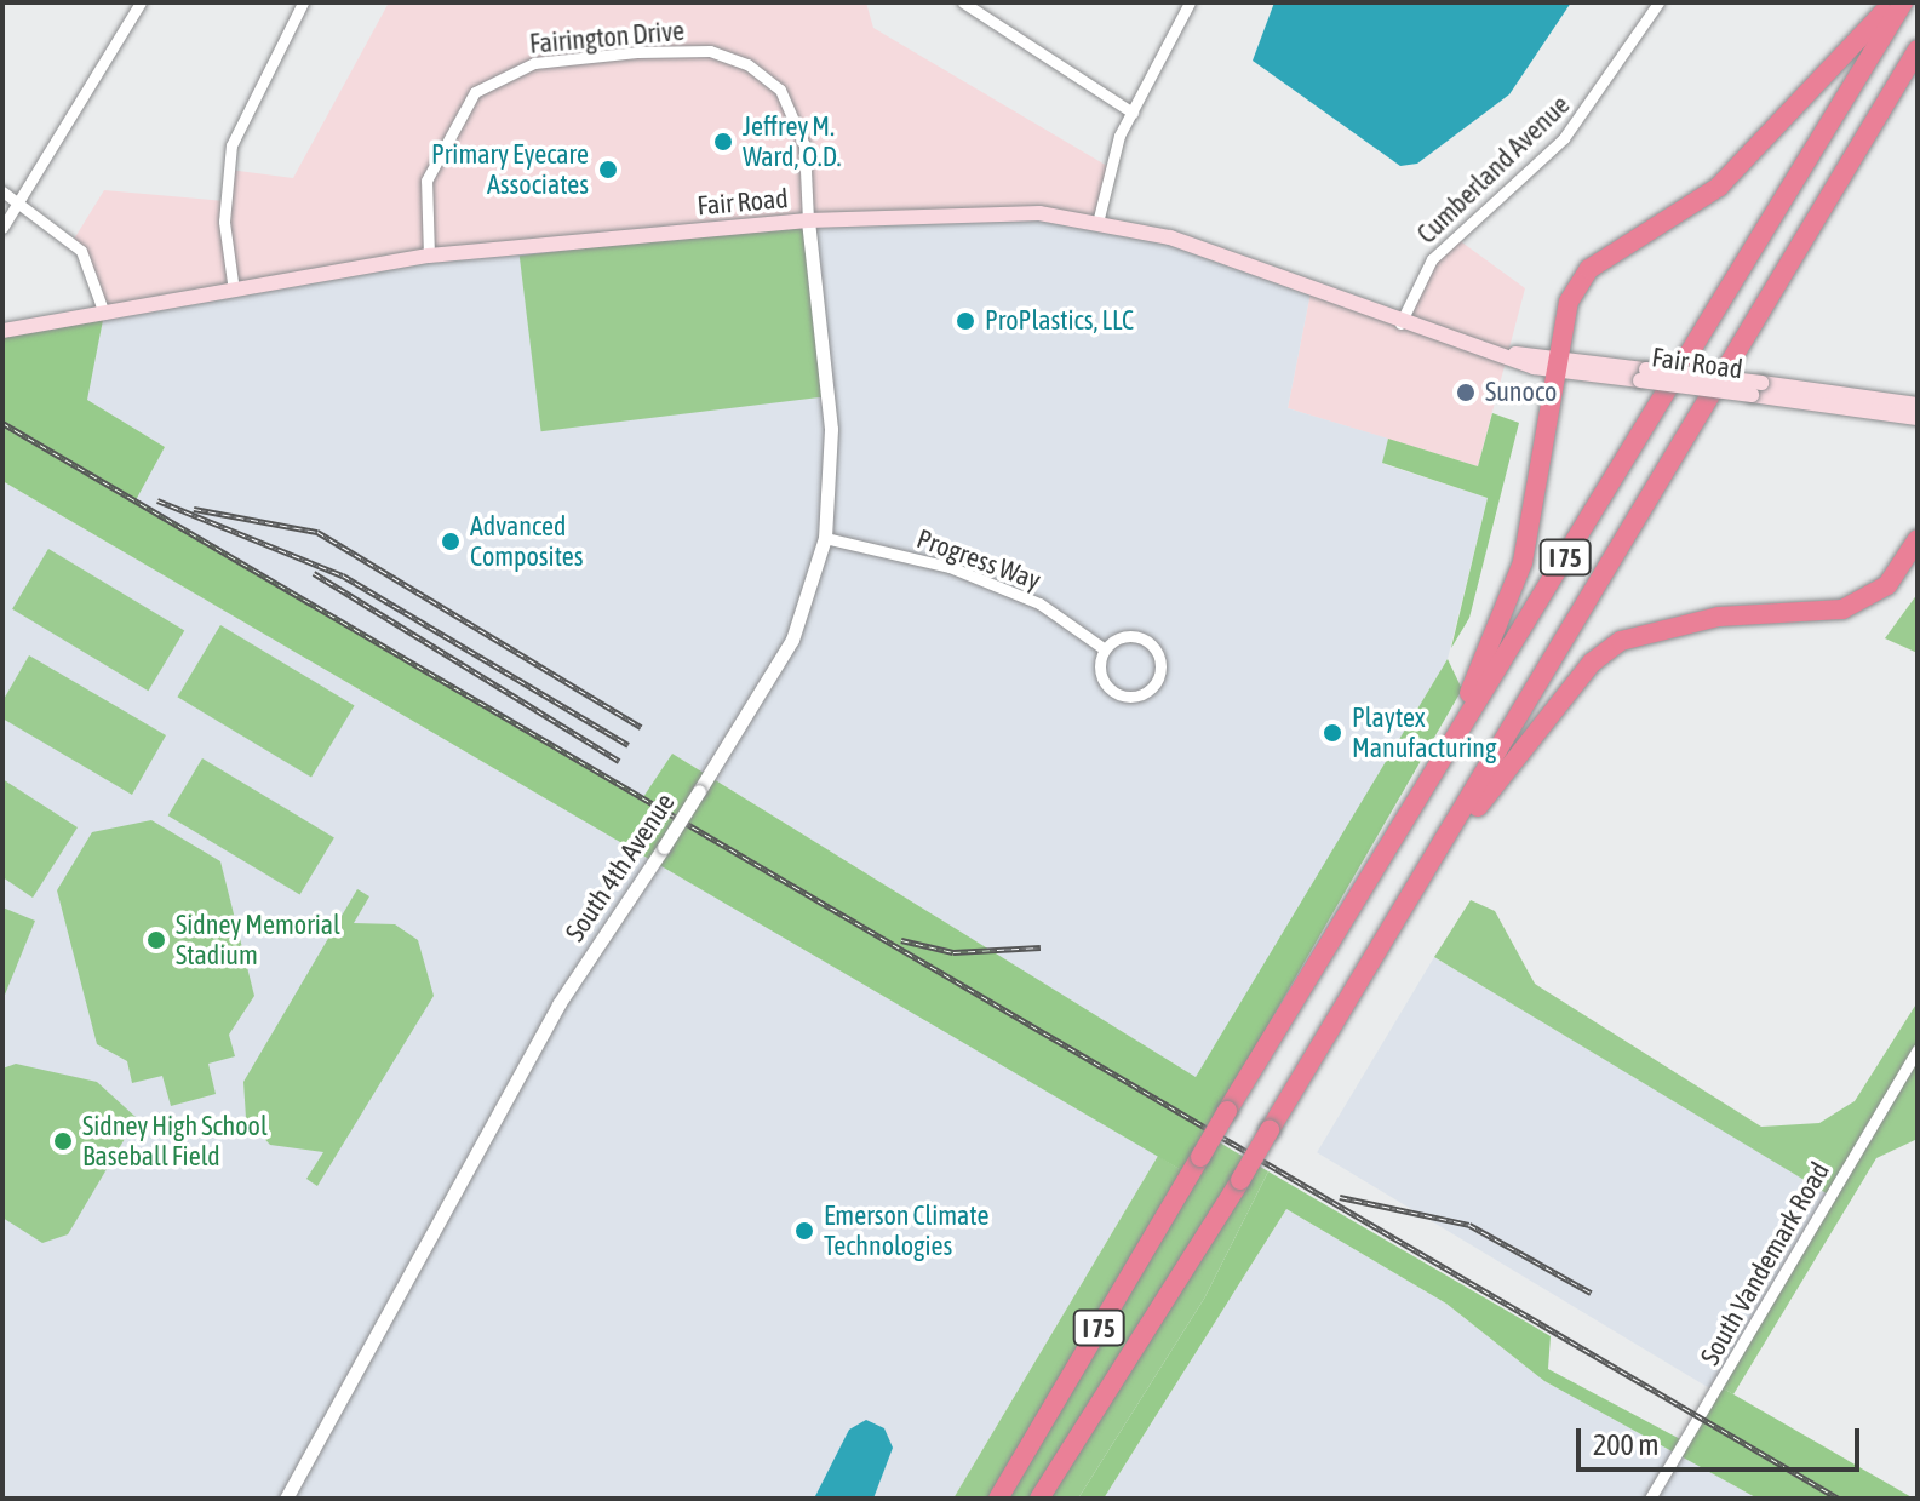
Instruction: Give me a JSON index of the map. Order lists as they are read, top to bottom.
{
  "streets": {
    "highway": ["I 75"],
    "main road": ["Fair Road"],
    "street": [
      "Fairington Drive",
      "Cumberland Avenue",
      "Progress Way",
      "South 4th Avenue",
      "South Vandemark Road"
    ]
  },
  "crossings": [
    ["Fairington Drive", "Fair Road"],
    ["Fairington Drive", "South 4th Avenue"],
    ["Cumberland Avenue", "Fair Road"],
    ["Fair Road", "South 4th Avenue"],
    ["Progress Way", "South 4th Avenue"]
  ],
  "places": [
    "Jeffrey M. Ward, O.D.",
    "Primary Eyecare Associates",
    "ProPlastics, LLC",
    "Sunoco",
    "Advanced Composites",
    "Playtex Manufacturing",
    "Sidney Memorial Stadium",
    "Sidney High School Baseball Field",
    "Emerson Climate Technologies"
  ],
  "scale_bar": "200 m"
}
